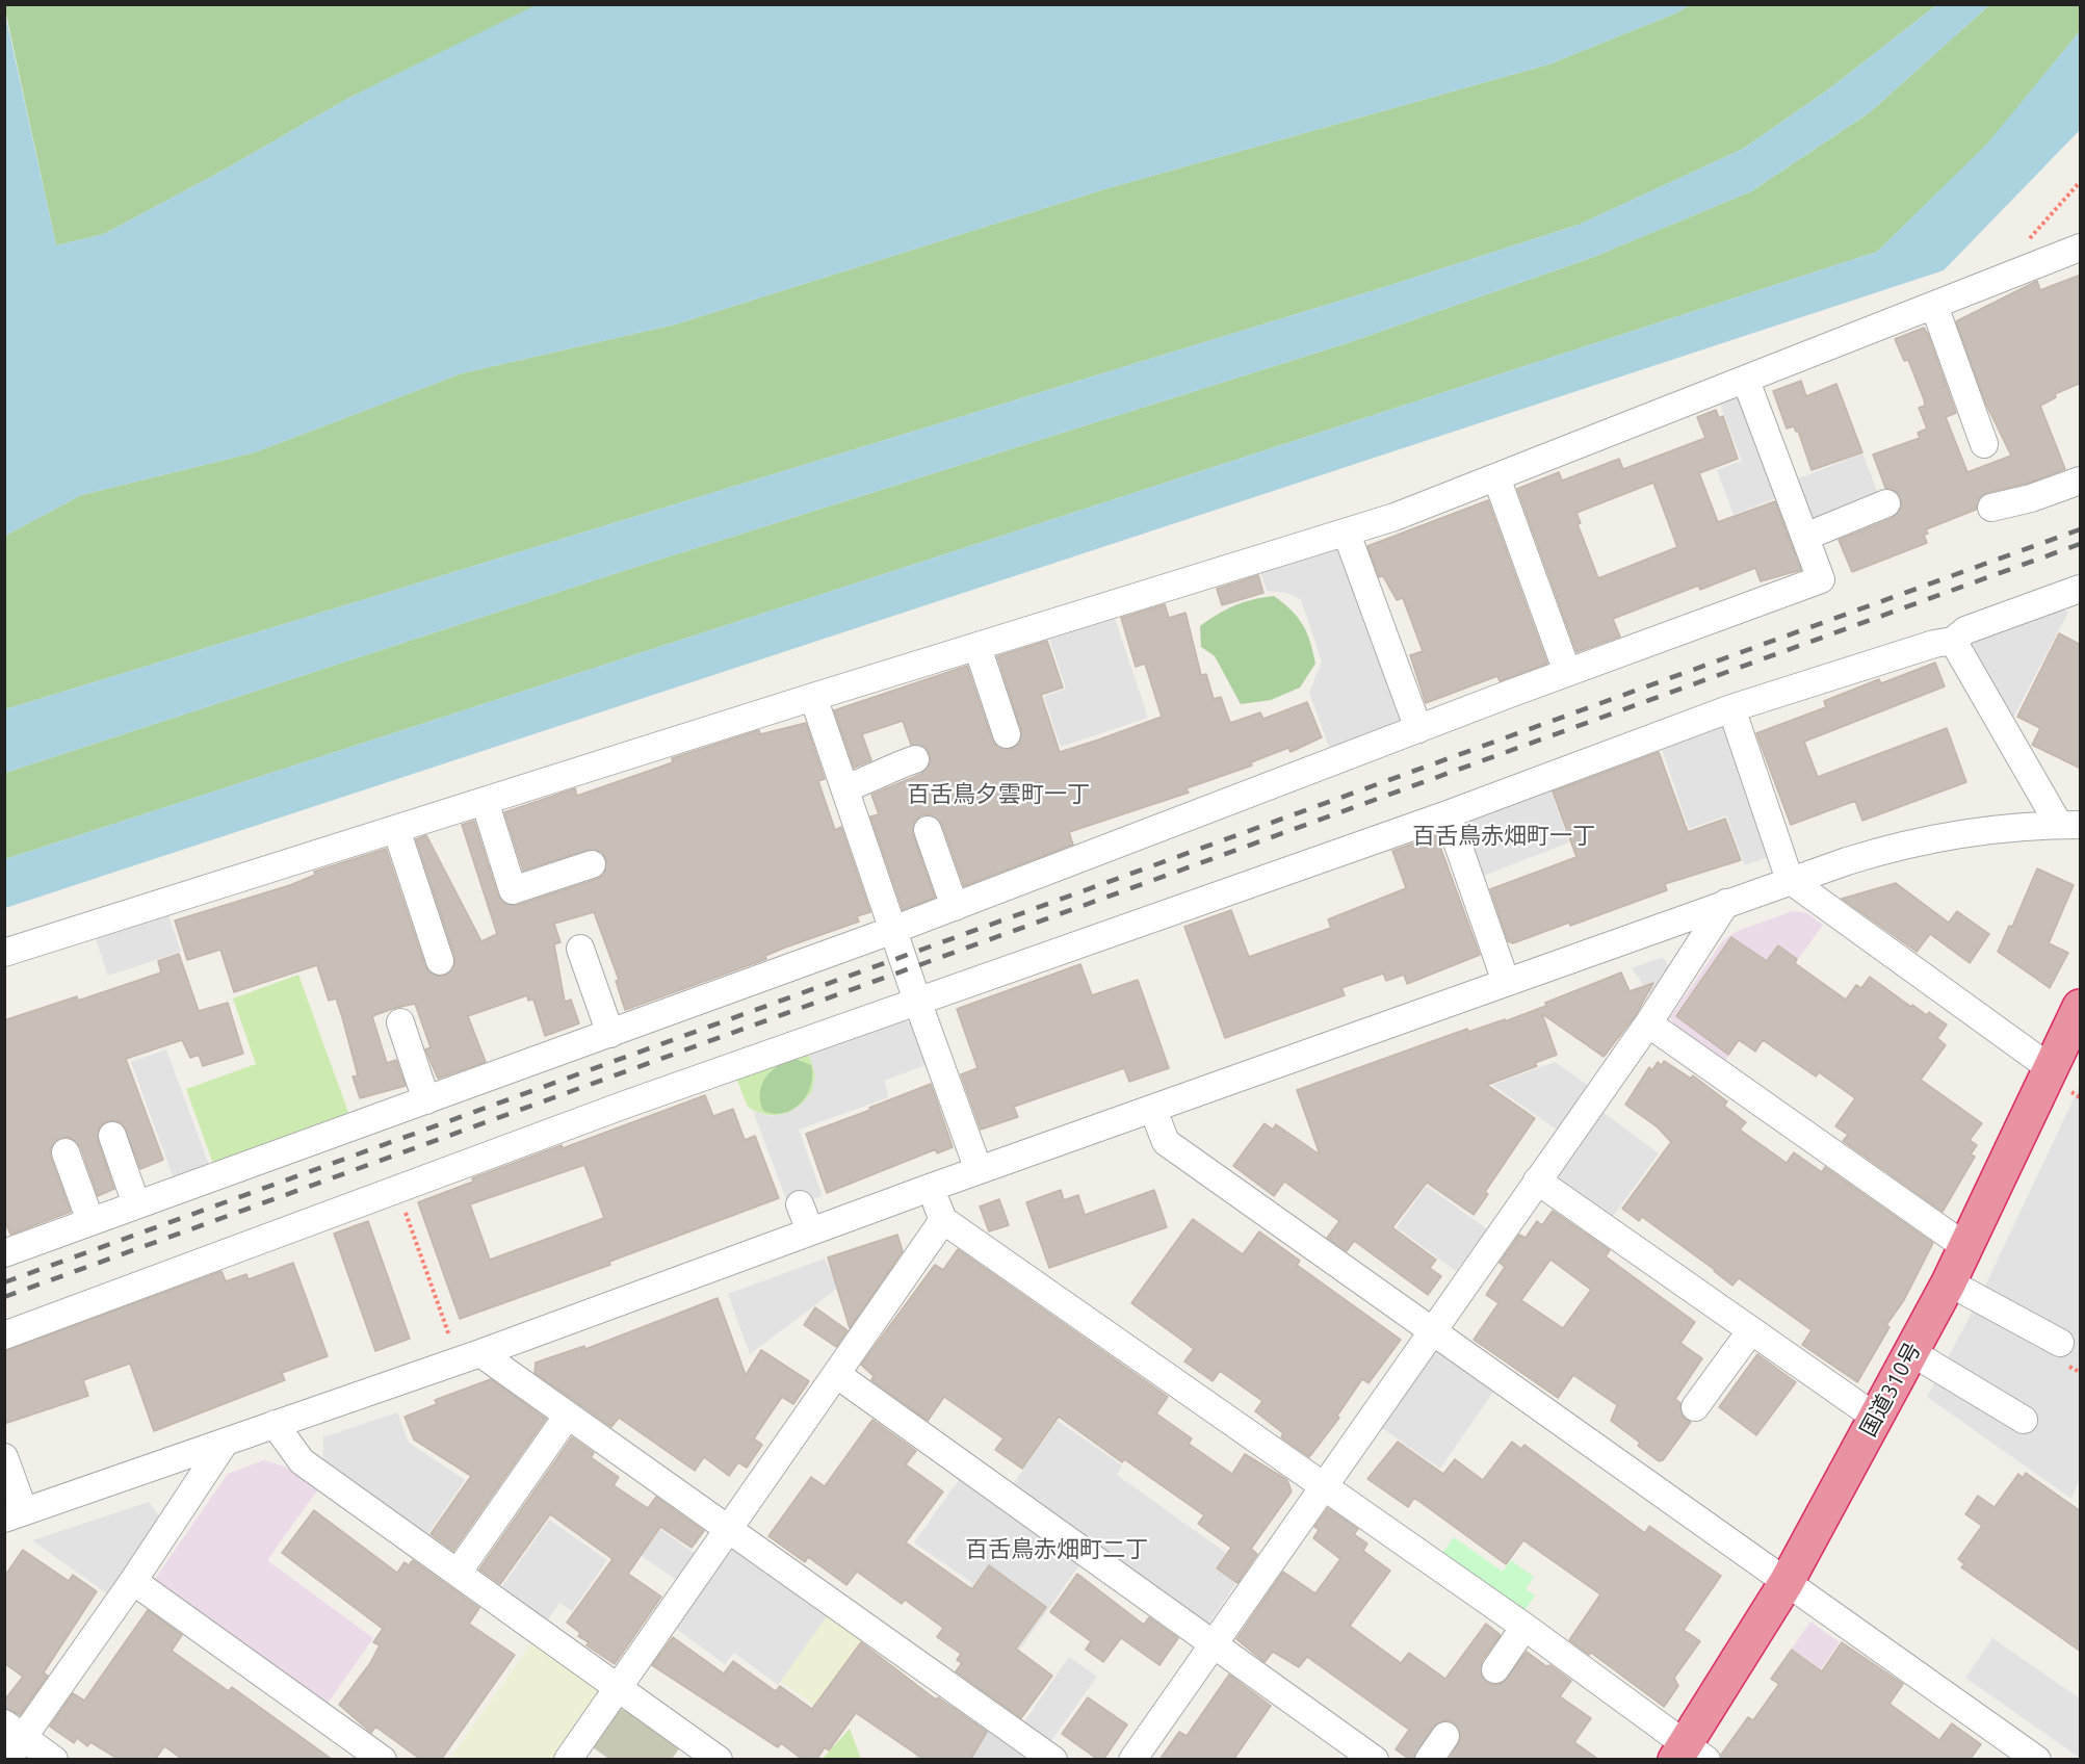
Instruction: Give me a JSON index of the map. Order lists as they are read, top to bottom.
{
  "streets": {
    "highway": ["国道310号"]
  },
  "districts": ["百舌鳥夕雲町一丁", "百舌鳥赤畑町一丁", "百舌鳥赤畑町二丁"]
}
